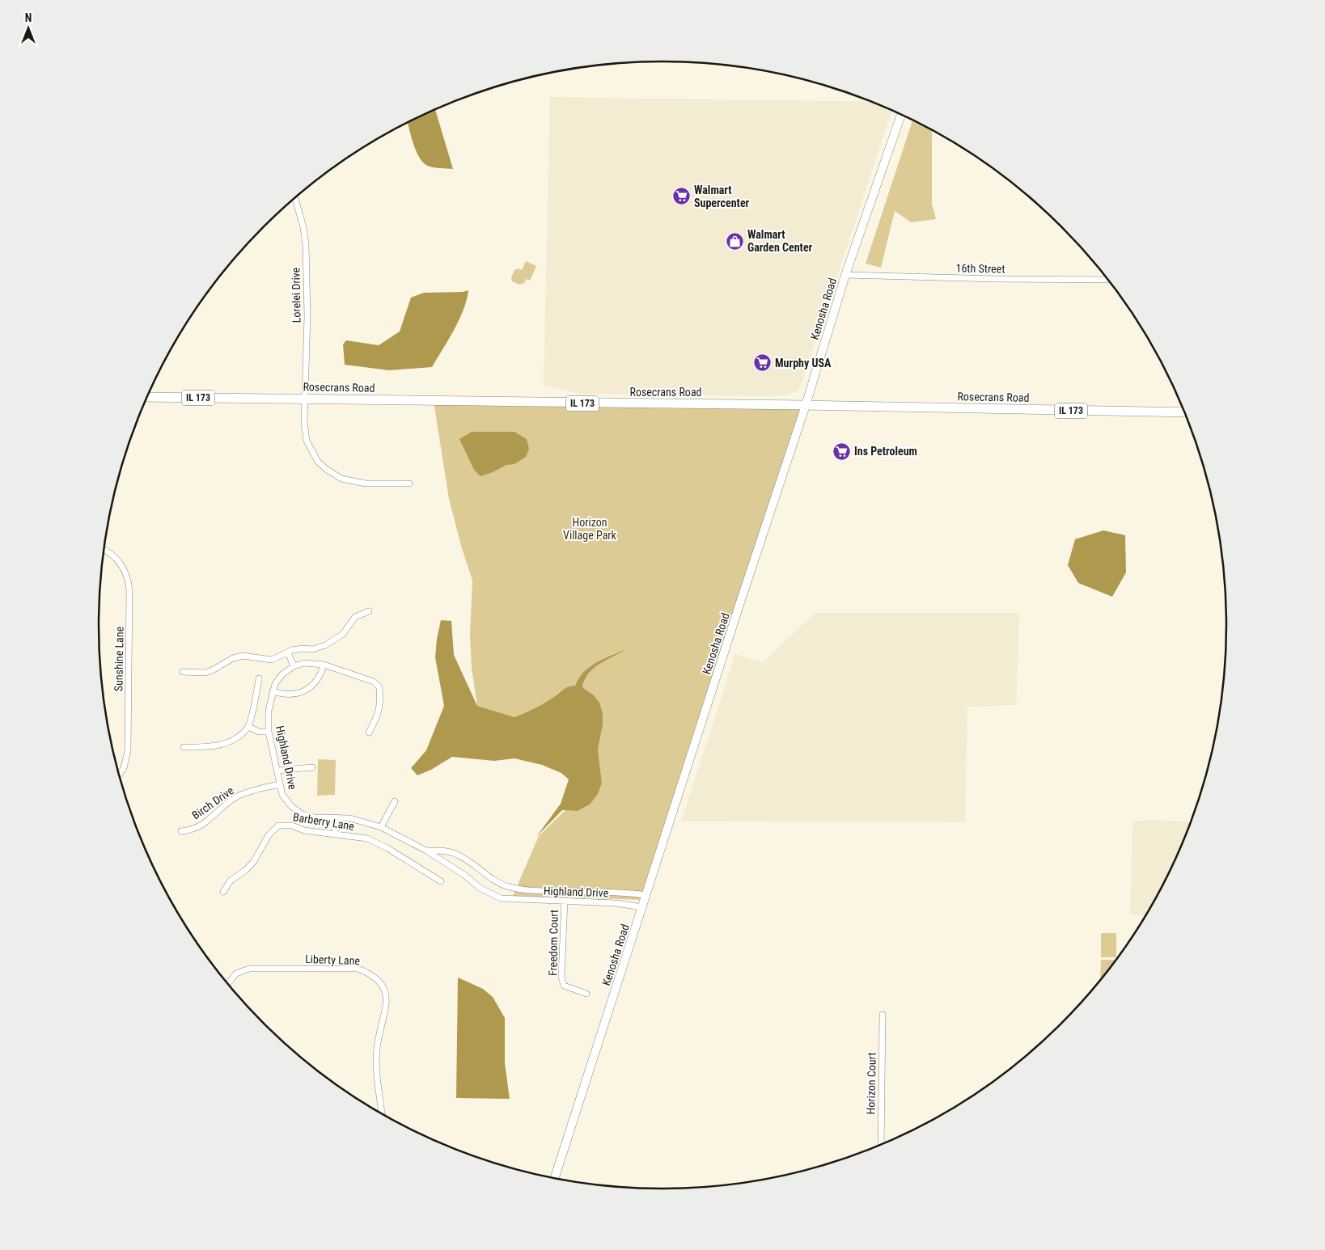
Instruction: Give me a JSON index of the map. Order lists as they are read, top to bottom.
{
  "streets": {
    "main road": ["Rosecrans Road", "IL 173"],
    "street": [
      "16th Street",
      "Lorelei Drive",
      "Kenosha Road",
      "Sunshine Lane",
      "Highland Drive",
      "Birch Drive",
      "Barberry Lane",
      "Freedom Court",
      "Liberty Lane",
      "Horizon Court"
    ]
  },
  "crossings": [
    ["16th Street", "Kenosha Road"],
    ["Lorelei Drive", "Rosecrans Road"],
    ["Kenosha Road", "Rosecrans Road"],
    ["Kenosha Road", "Highland Drive"],
    ["Highland Drive", "Birch Drive"],
    ["Highland Drive", "Freedom Court"]
  ],
  "parks": ["Horizon Village Park"],
  "places": {
    "supermarket": ["Walmart Supercenter", "Murphy USA", "Ins Petroleum"],
    "shop": ["Walmart Garden Center"]
  },
  "north": "top"
}
